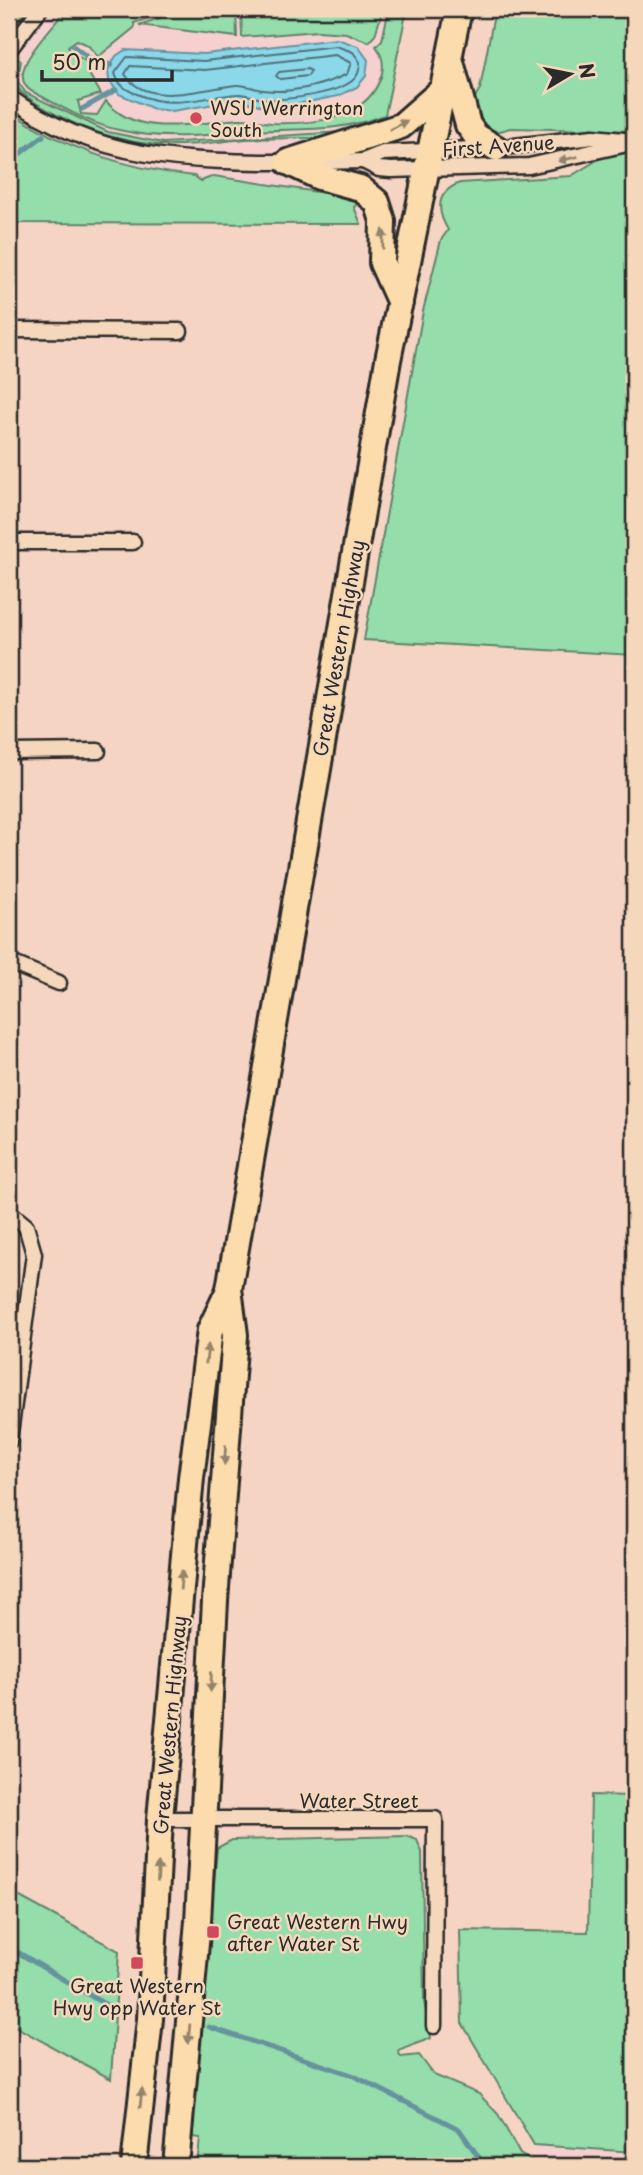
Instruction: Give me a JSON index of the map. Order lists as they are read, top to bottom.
{
  "streets": {
    "highway": ["Great Western Highway"],
    "street": ["First Avenue", "Water Street"]
  },
  "crossings": [
    ["First Avenue", "Great Western Highway"],
    ["Great Western Highway", "Water Street"]
  ],
  "places": {
    "other": ["WSU Werrington South"],
    "transit": ["Great Western Hwy after Water St", "Great Western Hwy opp Water St"]
  },
  "scale_bar": "50 m",
  "north": "right"
}
